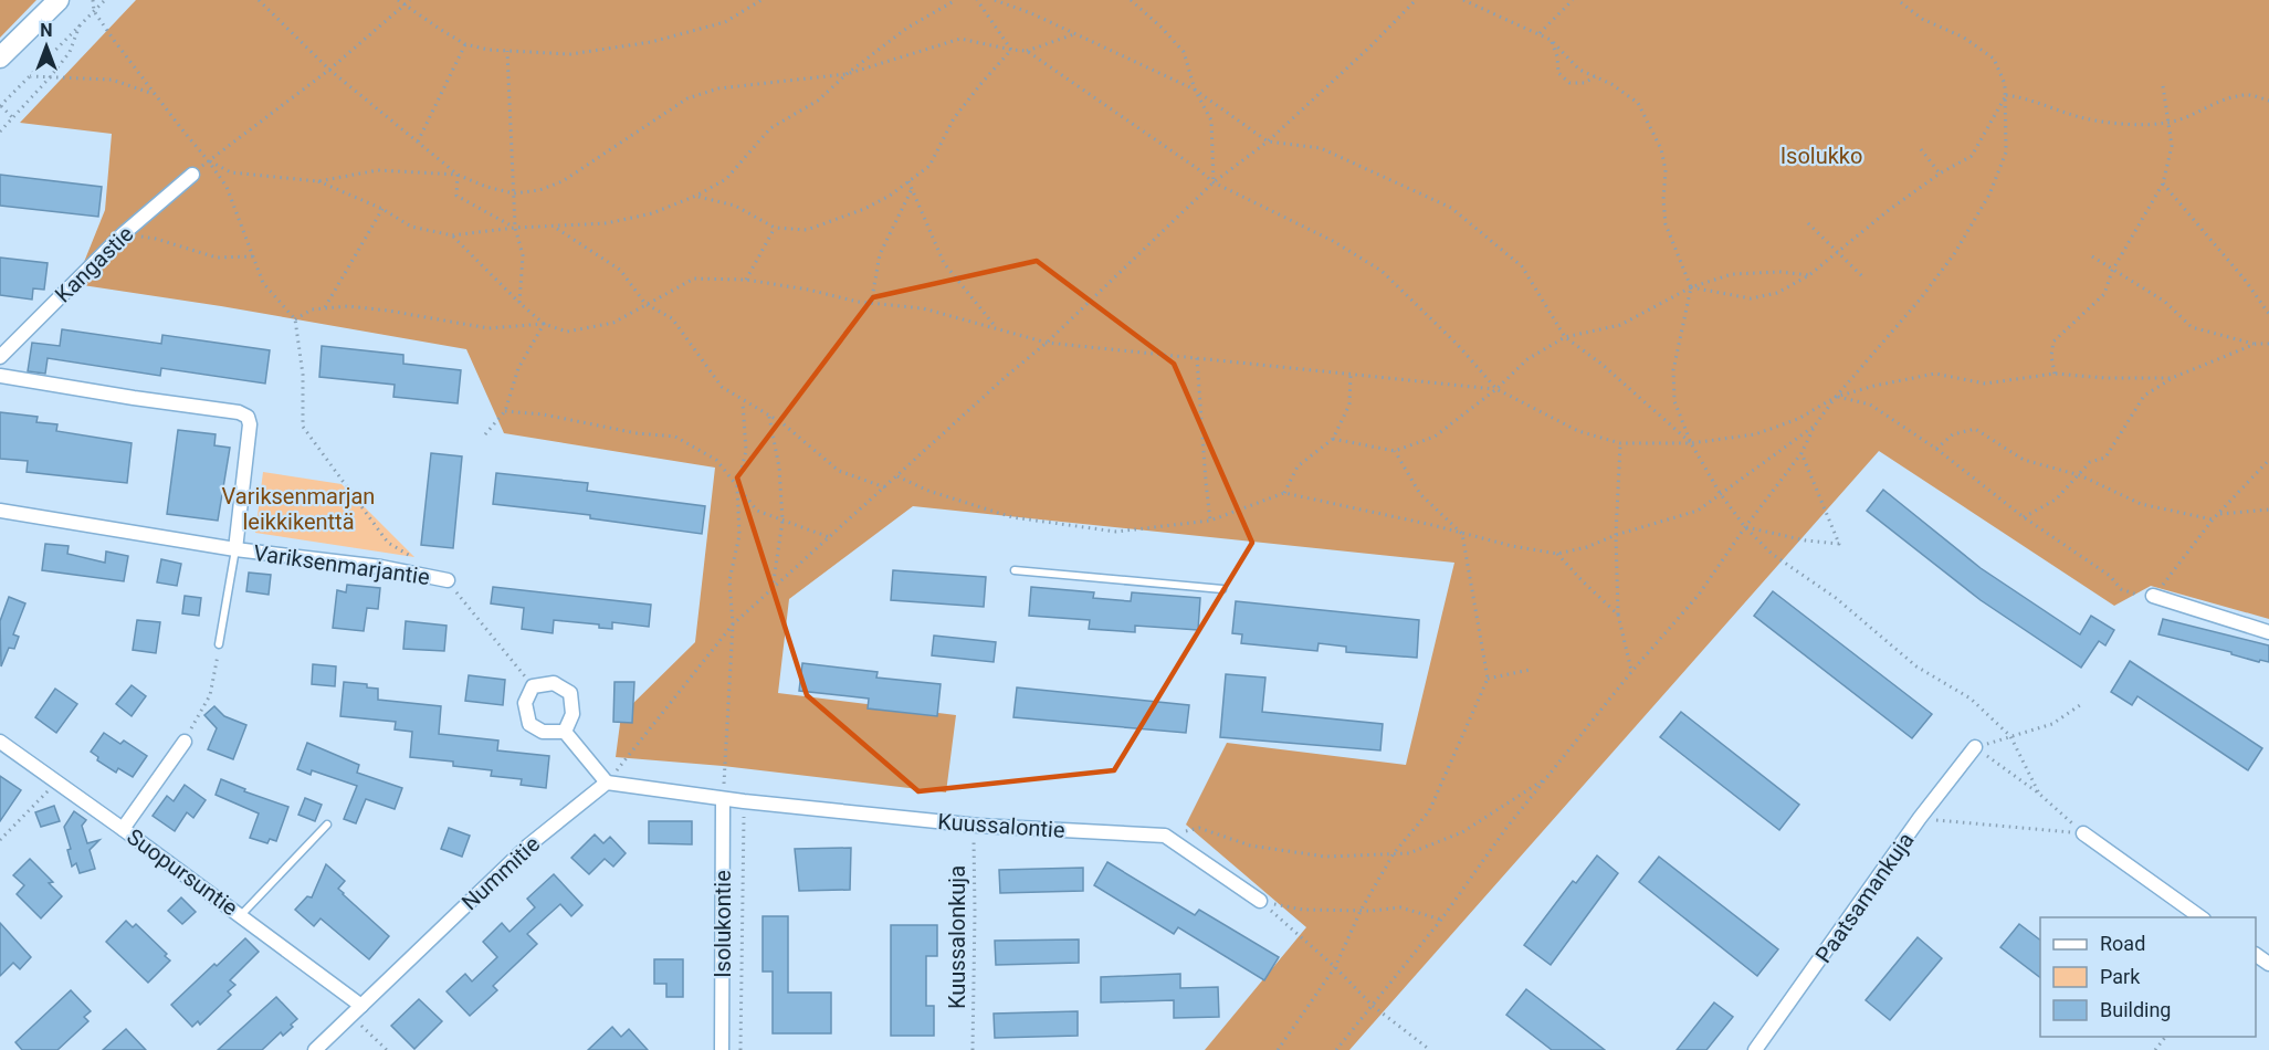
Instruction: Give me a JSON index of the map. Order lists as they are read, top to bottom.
{
  "streets": {
    "street": [
      "Kangastie",
      "Variksenmarjantie",
      "Kuussalontie",
      "Suopursuntie",
      "Nummitie",
      "Paatsamankuja",
      "Isolukontie"
    ],
    "path": ["Kuussalonkuja"]
  },
  "crossings": [
    ["Kuussalontie", "Isolukontie"],
    ["Kuussalontie", "Kuussalonkuja"],
    ["Suopursuntie", "Nummitie"]
  ],
  "parks": ["Isolukko", "Variksenmarjan leikkikenttä"],
  "legend": ["Road", "Park", "Building"],
  "north": "top"
}
